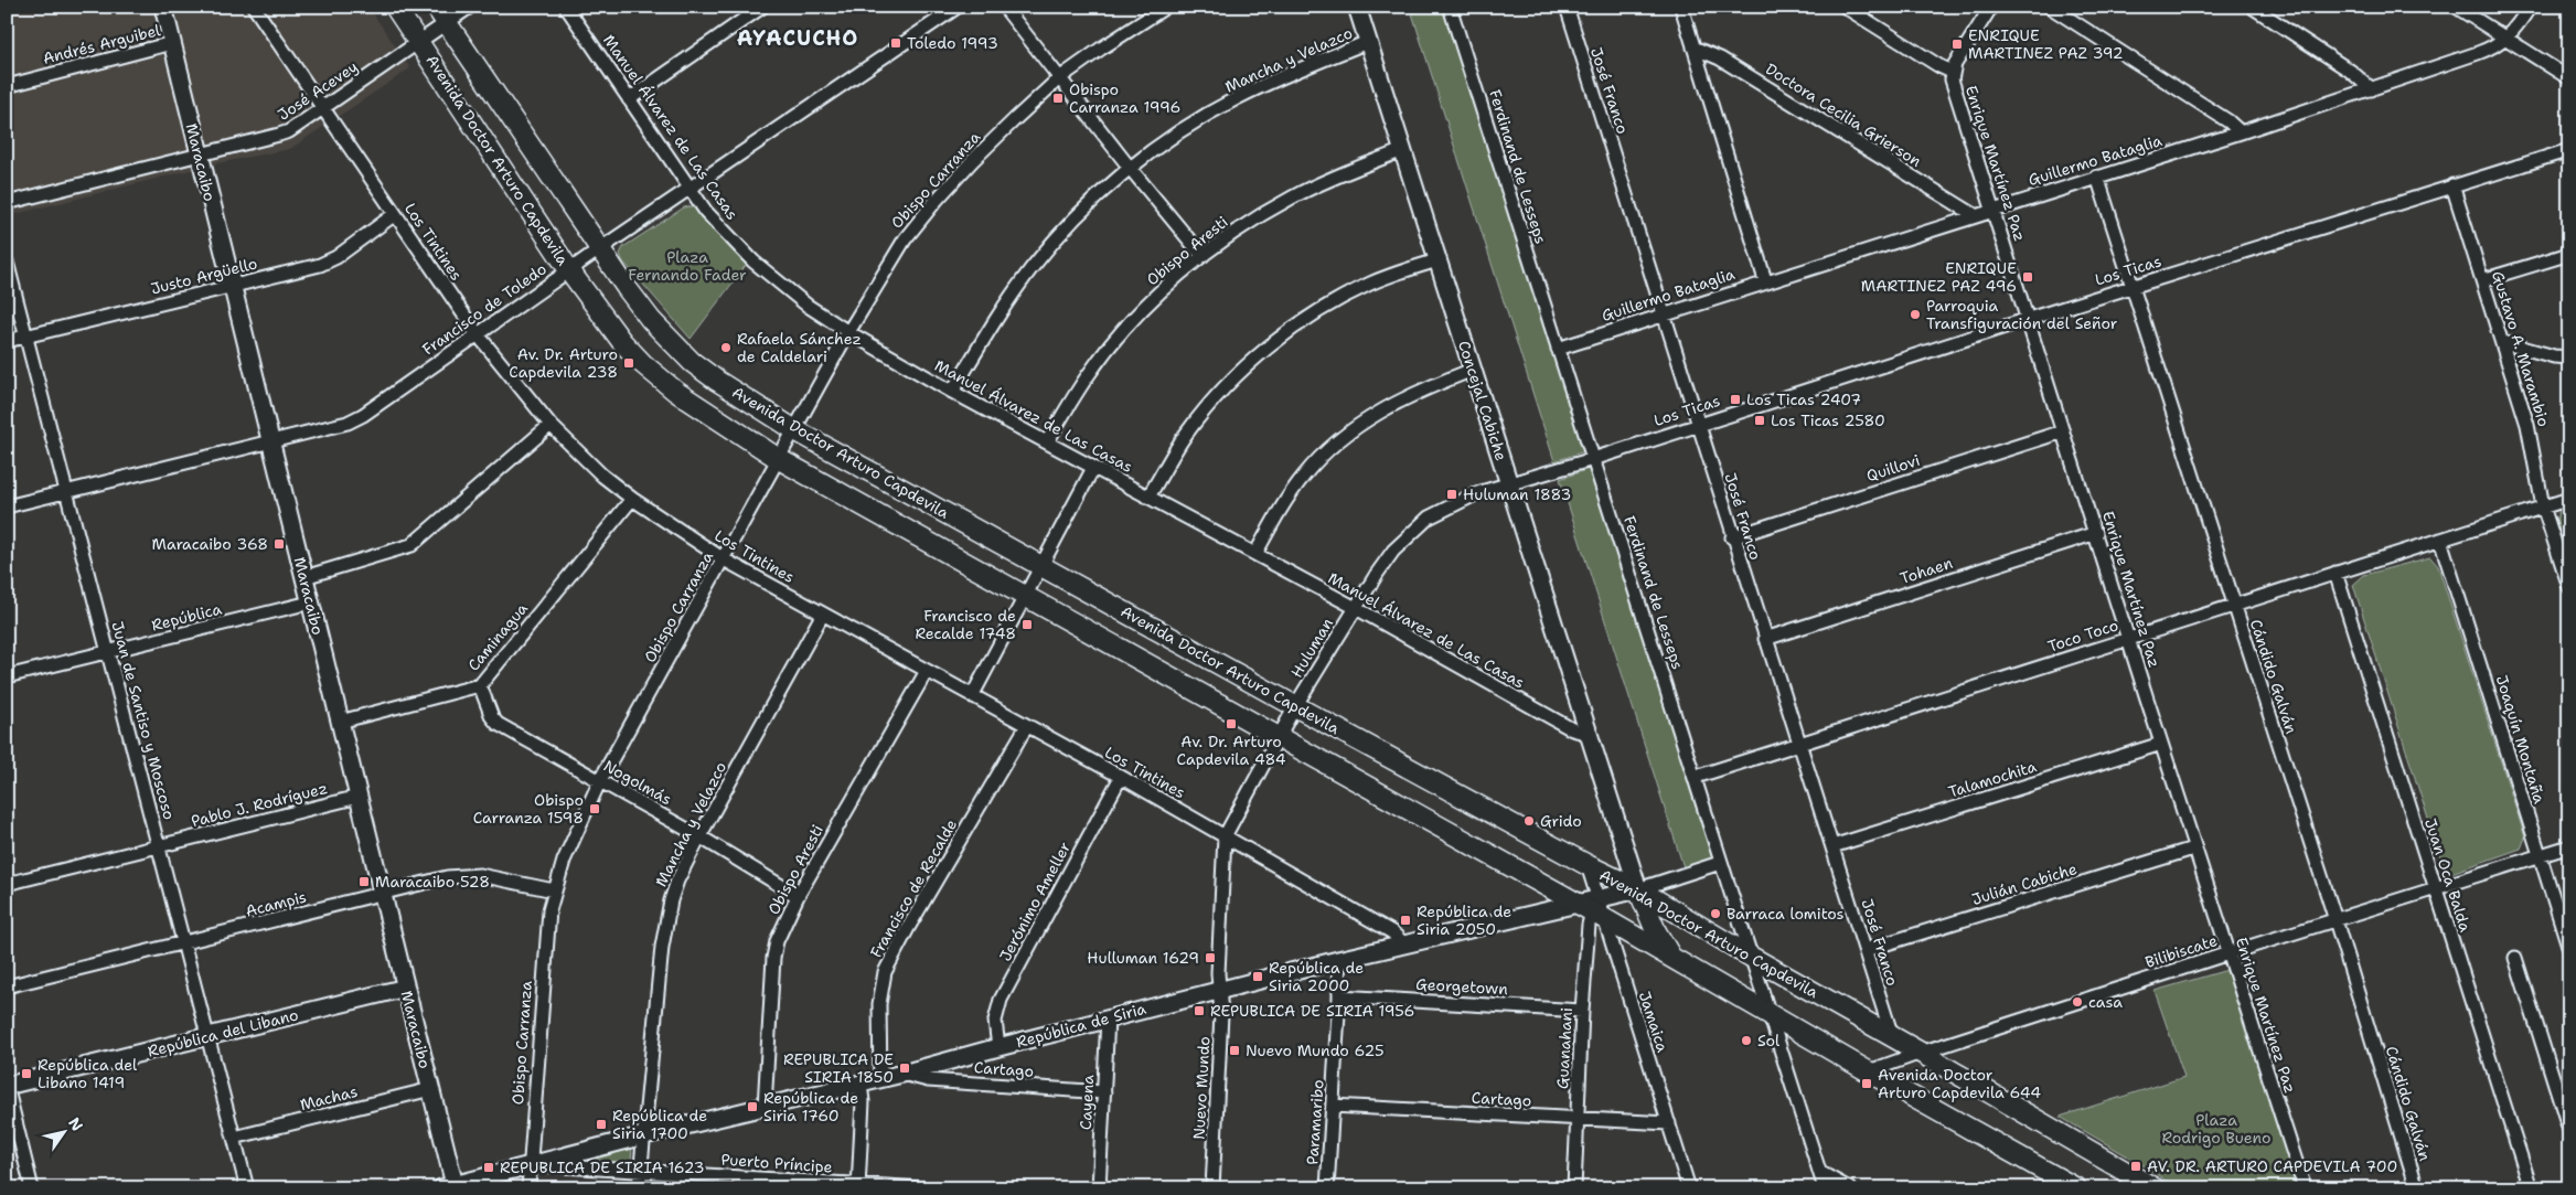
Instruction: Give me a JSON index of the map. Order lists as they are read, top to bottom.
{
  "streets": {
    "main road": [
      "Avenida Doctor Arturo Capdevila",
      "Maracaibo",
      "Concejal Cabiche",
      "República de Siria",
      "República del Libano"
    ],
    "street": [
      "Andrés Arguibel",
      "Mancha y Velazco",
      "José Acevey",
      "José Franco",
      "Doctora Cecilia Grierson",
      "Manuel Álvarez de Las Casas",
      "Guillermo Bataglia",
      "Enrique Martínez Paz",
      "Ferdinand de Lesseps",
      "Obispo Carranza",
      "Los Tintines",
      "Obispo Aresti",
      "Los Ticas",
      "Justo Argüello",
      "Francisco de Toledo",
      "Gustavo A. Marambio",
      "Quillovi",
      "Tohaen",
      "República",
      "Toco Toco",
      "Caminagua",
      "Huluman",
      "Cándido Galván",
      "Juan de Santiso y Moscoso",
      "Joaquín Montaña",
      "Talamochita",
      "Nogolmás",
      "Pablo J. Rodríguez",
      "Juan Oca Balda",
      "Julián Cabiche",
      "Francisco de Recalde",
      "Jerónimo Ameller",
      "Acampis",
      "Bilibiscate",
      "Georgetown",
      "Jamaica",
      "Guanahani",
      "Cartago",
      "Nuevo Mundo",
      "Machas",
      "Cayena",
      "Paramaribo",
      "Puerto Príncipe"
    ]
  },
  "crossings": [
    ["Andrés Arguibel", "Maracaibo"],
    ["Mancha y Velazco", "Manuel Álvarez de Las Casas"],
    ["Mancha y Velazco", "Los Tintines"],
    ["Mancha y Velazco", "Concejal Cabiche"],
    ["Mancha y Velazco", "Nogolmás"],
    ["Mancha y Velazco", "República de Siria"],
    ["Mancha y Velazco", "Puerto Príncipe"],
    ["José Acevey", "Avenida Doctor Arturo Capdevila"],
    ["José Acevey", "Maracaibo"],
    ["José Acevey", "Los Tintines"],
    ["José Franco", "Avenida Doctor Arturo Capdevila"],
    ["José Franco", "Guillermo Bataglia"],
    ["José Franco", "Los Ticas"],
    ["José Franco", "Quillovi"],
    ["José Franco", "Tohaen"],
    ["José Franco", "Toco Toco"],
    ["José Franco", "Talamochita"],
    ["José Franco", "Julián Cabiche"],
    ["Doctora Cecilia Grierson", "Guillermo Bataglia"],
    ["Manuel Álvarez de Las Casas", "Obispo Carranza"],
    ["Manuel Álvarez de Las Casas", "Obispo Aresti"],
    ["Manuel Álvarez de Las Casas", "Francisco de Toledo"],
    ["Manuel Álvarez de Las Casas", "Concejal Cabiche"],
    ["Manuel Álvarez de Las Casas", "Huluman"],
    ["Avenida Doctor Arturo Capdevila", "Ferdinand de Lesseps"],
    ["Avenida Doctor Arturo Capdevila", "Obispo Carranza"],
    ["Avenida Doctor Arturo Capdevila", "Francisco de Toledo"],
    ["Avenida Doctor Arturo Capdevila", "Concejal Cabiche"],
    ["Avenida Doctor Arturo Capdevila", "Huluman"],
    ["Avenida Doctor Arturo Capdevila", "Bilibiscate"],
    ["Avenida Doctor Arturo Capdevila", "Jamaica"],
    ["Avenida Doctor Arturo Capdevila", "República de Siria"],
    ["Avenida Doctor Arturo Capdevila", "Guanahani"],
    ["Guillermo Bataglia", "Enrique Martínez Paz"],
    ["Guillermo Bataglia", "Ferdinand de Lesseps"],
    ["Guillermo Bataglia", "Cándido Galván"],
    ["Maracaibo", "Justo Argüello"],
    ["Maracaibo", "Francisco de Toledo"],
    ["Maracaibo", "República"],
    ["Maracaibo", "Caminagua"],
    ["Maracaibo", "Pablo J. Rodríguez"],
    ["Maracaibo", "Acampis"],
    ["Maracaibo", "República de Siria"],
    ["Maracaibo", "República del Libano"],
    ["Maracaibo", "Machas"],
    ["Enrique Martínez Paz", "Los Ticas"],
    ["Enrique Martínez Paz", "Quillovi"],
    ["Enrique Martínez Paz", "Tohaen"],
    ["Enrique Martínez Paz", "Toco Toco"],
    ["Enrique Martínez Paz", "Talamochita"],
    ["Enrique Martínez Paz", "Julián Cabiche"],
    ["Enrique Martínez Paz", "Bilibiscate"],
    ["Ferdinand de Lesseps", "Los Ticas"],
    ["Ferdinand de Lesseps", "Toco Toco"],
    ["Ferdinand de Lesseps", "República de Siria"],
    ["Obispo Carranza", "Los Tintines"],
    ["Obispo Carranza", "Nogolmás"],
    ["Obispo Carranza", "Acampis"],
    ["Obispo Carranza", "República de Siria"],
    ["Obispo Carranza", "Puerto Príncipe"],
    ["Los Tintines", "Obispo Aresti"],
    ["Los Tintines", "Justo Argüello"],
    ["Los Tintines", "Francisco de Toledo"],
    ["Los Tintines", "Caminagua"],
    ["Los Tintines", "Huluman"],
    ["Los Tintines", "Francisco de Recalde"],
    ["Los Tintines", "Jerónimo Ameller"],
    ["Los Tintines", "República de Siria"],
    ["Obispo Aresti", "Concejal Cabiche"],
    ["Obispo Aresti", "Nogolmás"],
    ["Obispo Aresti", "República de Siria"],
    ["Los Ticas", "Gustavo A. Marambio"],
    ["Los Ticas", "Concejal Cabiche"],
    ["Los Ticas", "Huluman"],
    ["Los Ticas", "Cándido Galván"],
    ["Justo Argüello", "Juan de Santiso y Moscoso"],
    ["Francisco de Toledo", "Juan de Santiso y Moscoso"],
    ["Gustavo A. Marambio", "Toco Toco"],
    ["Concejal Cabiche", "Huluman"],
    ["Concejal Cabiche", "República de Siria"],
    ["República", "Juan de Santiso y Moscoso"],
    ["Toco Toco", "Cándido Galván"],
    ["Toco Toco", "Joaquín Montaña"],
    ["Toco Toco", "Juan Oca Balda"],
    ["Caminagua", "Nogolmás"],
    ["Huluman", "República de Siria"],
    ["Huluman", "Nuevo Mundo"],
    ["Cándido Galván", "Bilibiscate"],
    ["Juan de Santiso y Moscoso", "Pablo J. Rodríguez"],
    ["Juan de Santiso y Moscoso", "Acampis"],
    ["Juan de Santiso y Moscoso", "República del Libano"],
    ["Juan de Santiso y Moscoso", "Machas"],
    ["Joaquín Montaña", "Bilibiscate"],
    ["Juan Oca Balda", "Bilibiscate"],
    ["Francisco de Recalde", "República de Siria"],
    ["Jerónimo Ameller", "República de Siria"],
    ["Georgetown", "Guanahani"],
    ["Georgetown", "Paramaribo"],
    ["Jamaica", "República de Siria"],
    ["Jamaica", "Guanahani"],
    ["Jamaica", "Cartago"],
    ["República de Siria", "Guanahani"],
    ["República de Siria", "Cartago"],
    ["República de Siria", "Nuevo Mundo"],
    ["República de Siria", "Cayena"],
    ["República de Siria", "Paramaribo"],
    ["República de Siria", "Puerto Príncipe"],
    ["Guanahani", "Cartago"],
    ["Cartago", "Cayena"],
    ["Cartago", "Paramaribo"]
  ],
  "districts": ["AYACUCHO"],
  "parks": ["Plaza Fernando Fader", "Plaza Rodrigo Bueno"],
  "places": {
    "transit": [
      "Toledo 1993",
      "ENRIQUE MARTINEZ PAZ 392",
      "Obispo Carranza 1996",
      "ENRIQUE MARTINEZ PAZ 496",
      "Av. Dr. Arturo Capdevila 238",
      "Los Ticas 2407",
      "Los Ticas 2580",
      "Huluman 1883",
      "Maracaibo 368",
      "Francisco de Recalde 1748",
      "Av. Dr. Arturo Capdevila 484",
      "Obispo Carranza 1598",
      "Maracaibo 528",
      "República de Siria 2050",
      "Hulluman 1629",
      "República de Siria 2000",
      "REPUBLICA DE SIRIA 1956",
      "Nuevo Mundo 625",
      "REPUBLICA DE SIRIA 1850",
      "República del Libano 1419",
      "Avenida Doctor Arturo Capdevila 644",
      "República de Siria 1760",
      "República de Siria 1700",
      "AV. DR. ARTURO CAPDEVILA 700",
      "REPUBLICA DE SIRIA 1623"
    ],
    "other": [
      "Parroquia Transfiguración del Señor",
      "Rafaela Sánchez de Caldelari",
      "Grido",
      "Barraca lomitos",
      "casa",
      "Sol"
    ]
  },
  "north": "top right"
}
